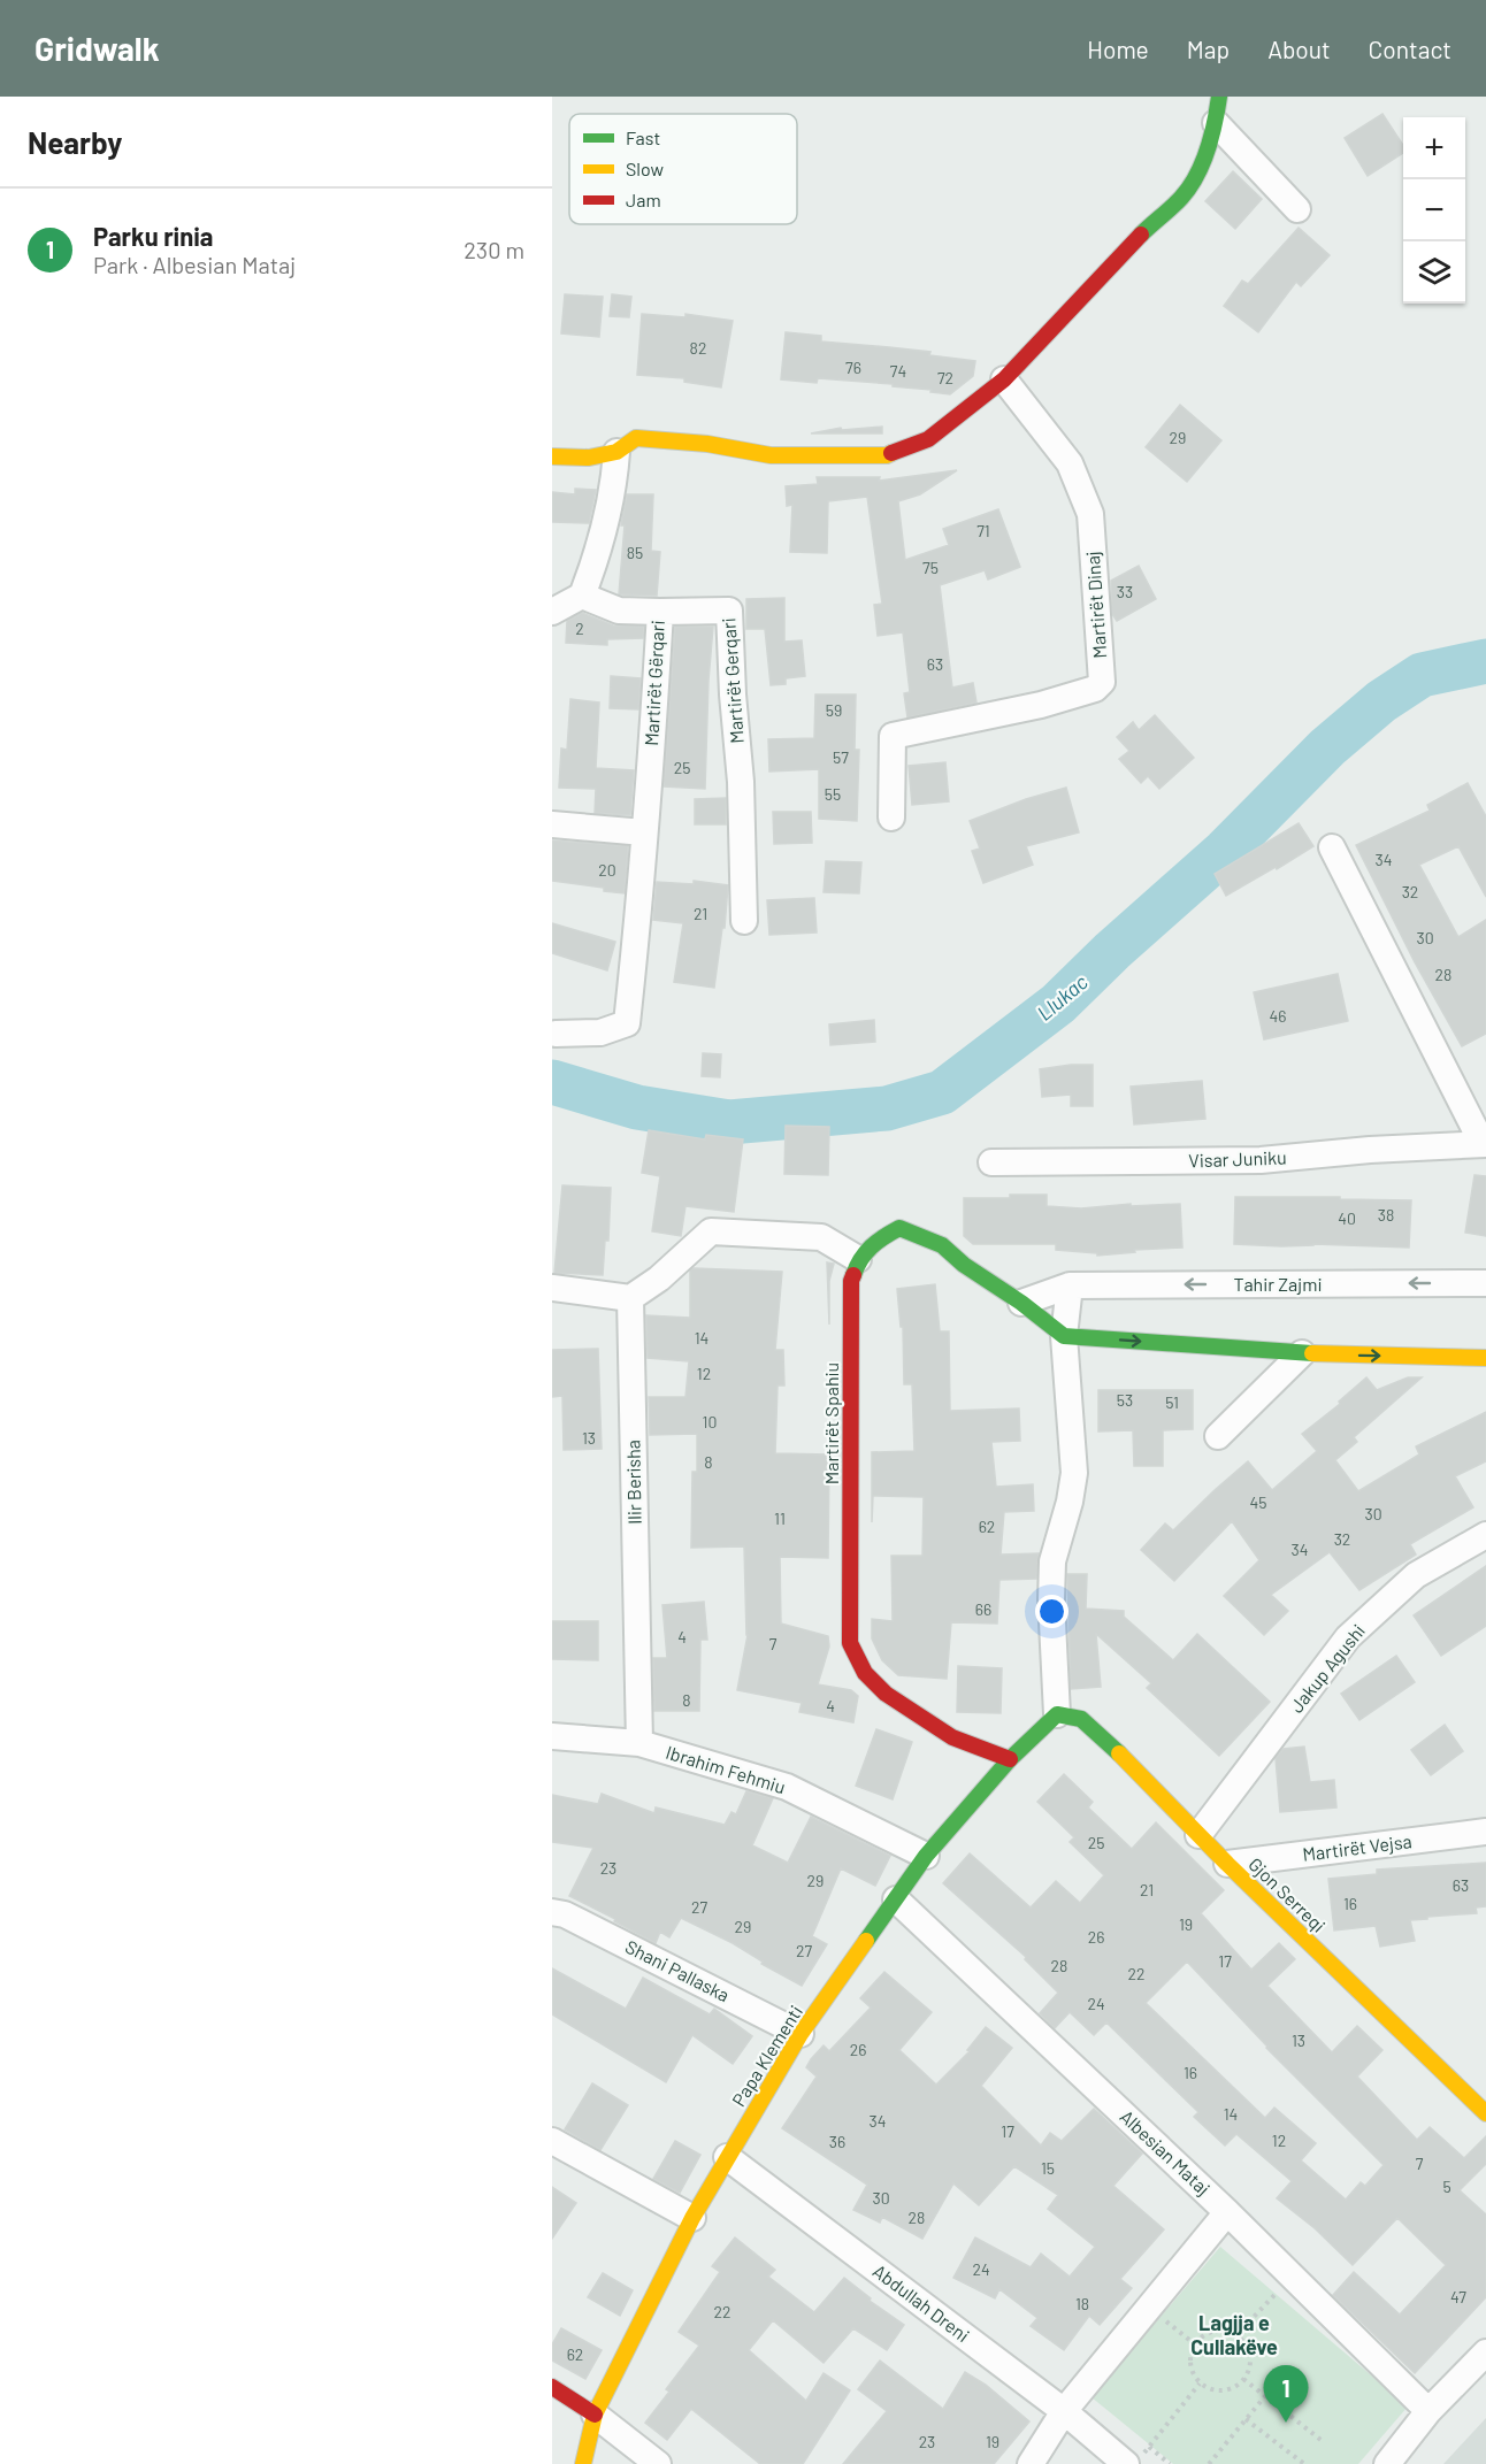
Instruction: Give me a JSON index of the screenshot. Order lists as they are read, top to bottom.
{
  "streets": {
    "street": [
      "Martirët Dinaj",
      "Martirët Gerqari",
      "Martirët Gërqari",
      "Visar Juniku",
      "Tahir Zajmi",
      "Martirët Spahiu",
      "Ilir Berisha",
      "Jakup Agushi",
      "Ibrahim Fehmiu",
      "Martirët Vejsa",
      "Gjon Serreqi",
      "Shani Pallaska",
      "Papa Klementi",
      "Albesian Mataj",
      "Abdullah Dreni"
    ]
  },
  "crossings": [
    ["Martirët Gerqari", "Martirët Gërqari"],
    ["Martirët Spahiu", "Papa Klementi"],
    ["Ilir Berisha", "Ibrahim Fehmiu"],
    ["Jakup Agushi", "Gjon Serreqi"],
    ["Ibrahim Fehmiu", "Papa Klementi"],
    ["Martirët Vejsa", "Gjon Serreqi"],
    ["Gjon Serreqi", "Papa Klementi"],
    ["Shani Pallaska", "Papa Klementi"],
    ["Papa Klementi", "Albesian Mataj"],
    ["Papa Klementi", "Abdullah Dreni"]
  ],
  "districts": ["Lagjja e Cullakëve"],
  "water": ["Llukac"],
  "house_numbers": [
    "82",
    "76",
    "74",
    "72",
    "29",
    "71",
    "85",
    "75",
    "33",
    "2",
    "63",
    "59",
    "57",
    "25",
    "55",
    "34",
    "20",
    "32",
    "21",
    "30",
    "28",
    "46",
    "38",
    "40",
    "14",
    "12",
    "53",
    "51",
    "10",
    "13",
    "8",
    "45",
    "30",
    "11",
    "62",
    "32",
    "34",
    "66",
    "4",
    "7",
    "8",
    "4",
    "25",
    "23",
    "29",
    "63",
    "21",
    "16",
    "27",
    "19",
    "29",
    "26",
    "27",
    "17",
    "28",
    "22",
    "24",
    "13",
    "26",
    "16",
    "14",
    "34",
    "17",
    "12",
    "36",
    "7",
    "15",
    "5",
    "30",
    "28",
    "24",
    "47",
    "18",
    "22",
    "62",
    "23",
    "19"
  ],
  "legend": ["Fast", "Slow", "Jam"],
  "page": {
    "header": "Gridwalk",
    "nav": [
      "Home",
      "Map",
      "About",
      "Contact"
    ],
    "heading": "Nearby",
    "map_buttons": ["+", "−"],
    "list": [
      {
        "mark": "1",
        "name": "Parku rinia",
        "note": "Park · Albesian Mataj",
        "value": "230 m"
      }
    ],
    "pins": "1"
  }
}
